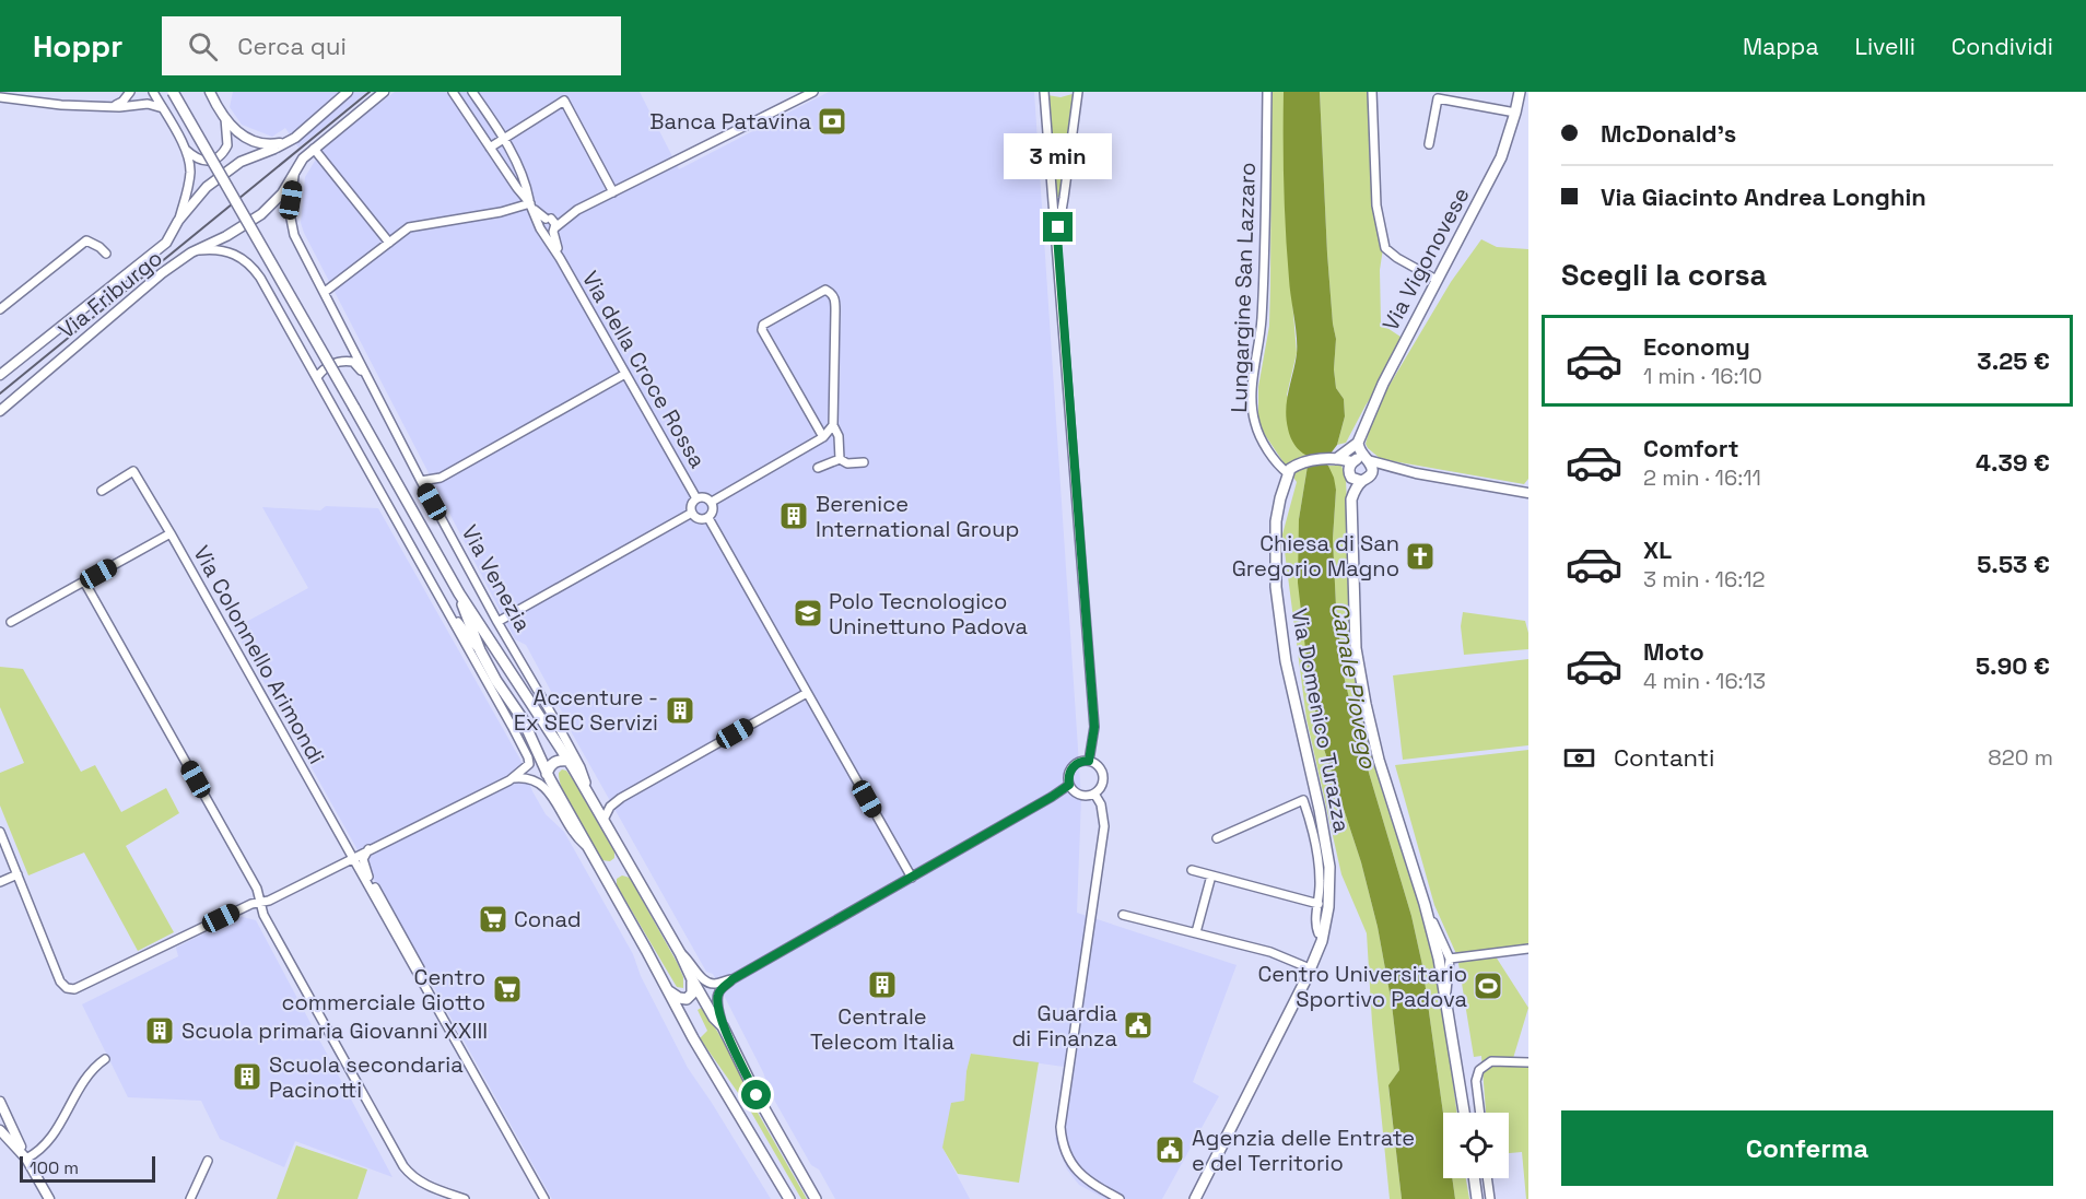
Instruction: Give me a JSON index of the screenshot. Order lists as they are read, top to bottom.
{
  "streets": {
    "main road": ["Via Vigonovese", "Via Venezia", "Via Domenico Turazza"],
    "street": [
      "Lungargine San Lazzaro",
      "Via Friburgo",
      "Via della Croce Rossa",
      "Via Colonnello Arimondi"
    ]
  },
  "crossings": [
    ["Lungargine San Lazzaro", "Via Domenico Turazza"],
    ["Via Friburgo", "Via Venezia"]
  ],
  "water": ["Canale Piovego"],
  "places": {
    "bank": ["Banca Patavina"],
    "building": [
      "Berenice International Group",
      "Accenture - Ex SEC Servizi",
      "Centrale Telecom Italia",
      "Scuola primaria Giovanni XXIII",
      "Scuola secondaria Pacinotti"
    ],
    "church": ["Chiesa di San Gregorio Magno"],
    "school or university": ["Polo Tecnologico Uninettuno Padova"],
    "supermarket": ["Conad", "Centro commerciale Giotto"],
    "sports": ["Centro Universitario Sportivo Padova"],
    "public building": ["Guardia di Finanza", "Agenzia delle Entrate e del Territorio"]
  },
  "scale_bar": "100 m",
  "page": {
    "header": "Hoppr",
    "search": "Cerca qui",
    "nav": ["Mappa", "Livelli", "Condividi"],
    "banner": ["McDonald's", "Via Giacinto Andrea Longhin"],
    "bubble": "3 min",
    "heading": "Scegli la corsa",
    "list": [
      {
        "name": "Economy",
        "note": "1 min · 16:10",
        "value": "3.25 €"
      },
      {
        "name": "Comfort",
        "note": "2 min · 16:11",
        "value": "4.39 €"
      },
      {
        "name": "XL",
        "note": "3 min · 16:12",
        "value": "5.53 €"
      },
      {
        "name": "Moto",
        "note": "4 min · 16:13",
        "value": "5.90 €"
      }
    ],
    "pay": ["Contanti", "820 m"],
    "buttons": "Conferma",
    "scale": "100 m"
  }
}
